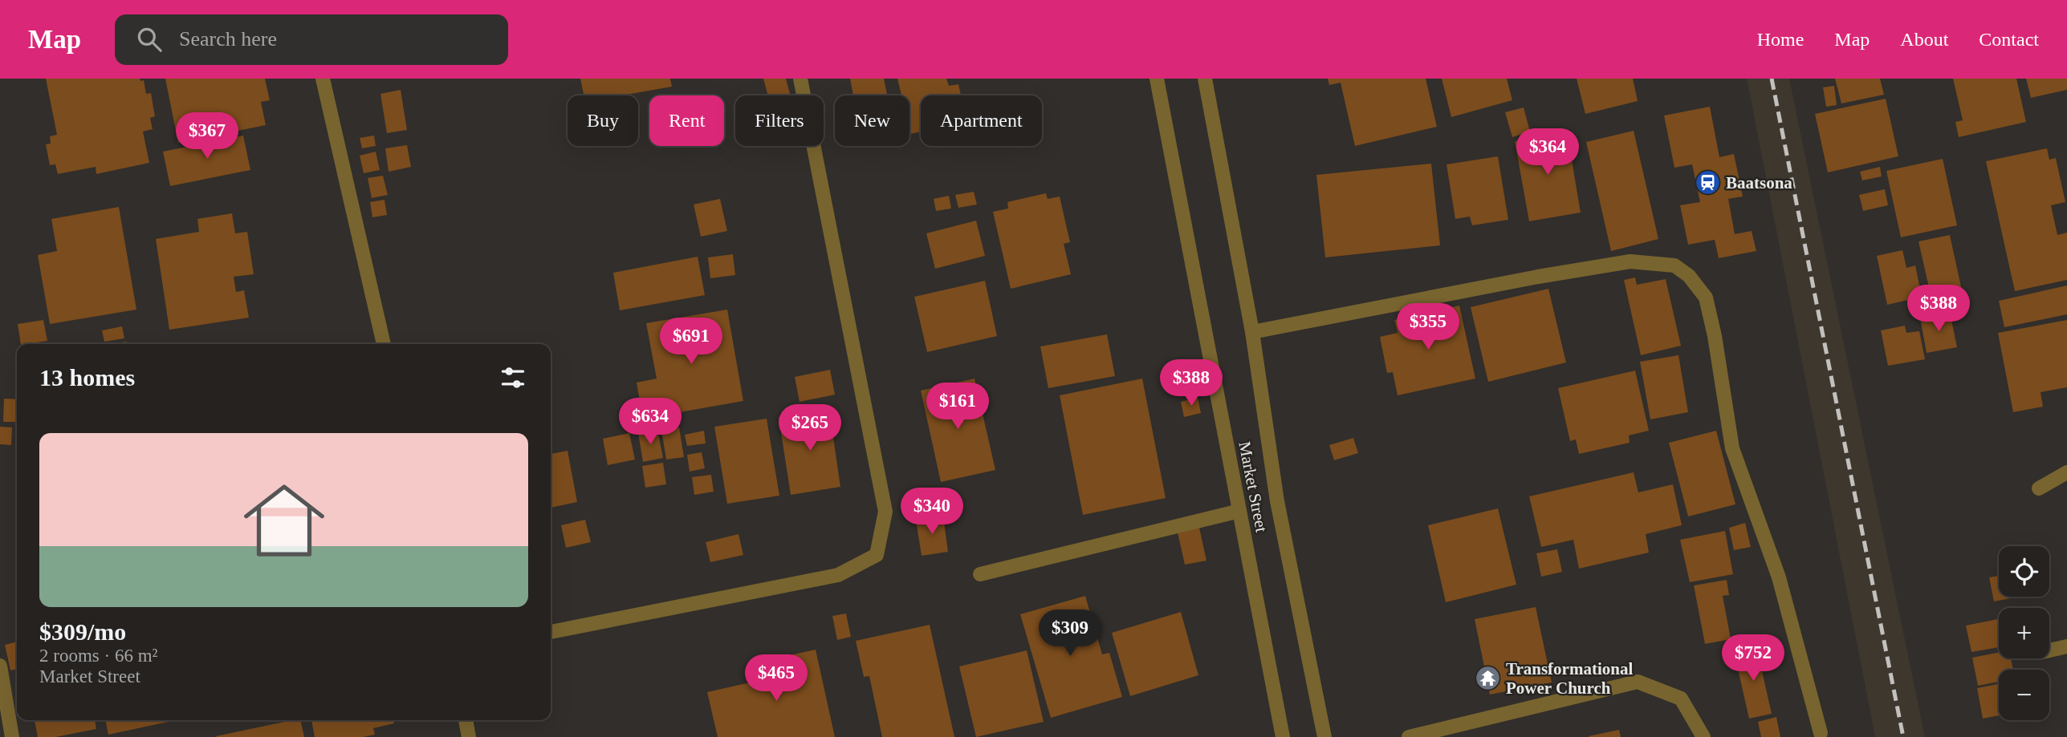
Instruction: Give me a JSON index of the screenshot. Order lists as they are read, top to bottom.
{
  "streets": {
    "street": ["Market Street"]
  },
  "places": {
    "station": ["Baatsona"],
    "temple": ["Transformational Power Church"]
  },
  "page": {
    "header": "Map",
    "search": "Search here",
    "nav": [
      "Home",
      "Map",
      "About",
      "Contact"
    ],
    "chip": [
      "Buy",
      "Rent",
      "Filters",
      "New",
      "Apartment"
    ],
    "price": [
      "$367",
      "$364",
      "$388",
      "$355",
      "$691",
      "$388",
      "$161",
      "$634",
      "$265",
      "$340",
      "$309",
      "$752",
      "$465"
    ],
    "heading": "13 homes",
    "list": [
      {
        "name": "$309/mo",
        "note": "2 rooms · 66 m² · Market Street"
      }
    ],
    "map_buttons": ["+", "−"]
  }
}
